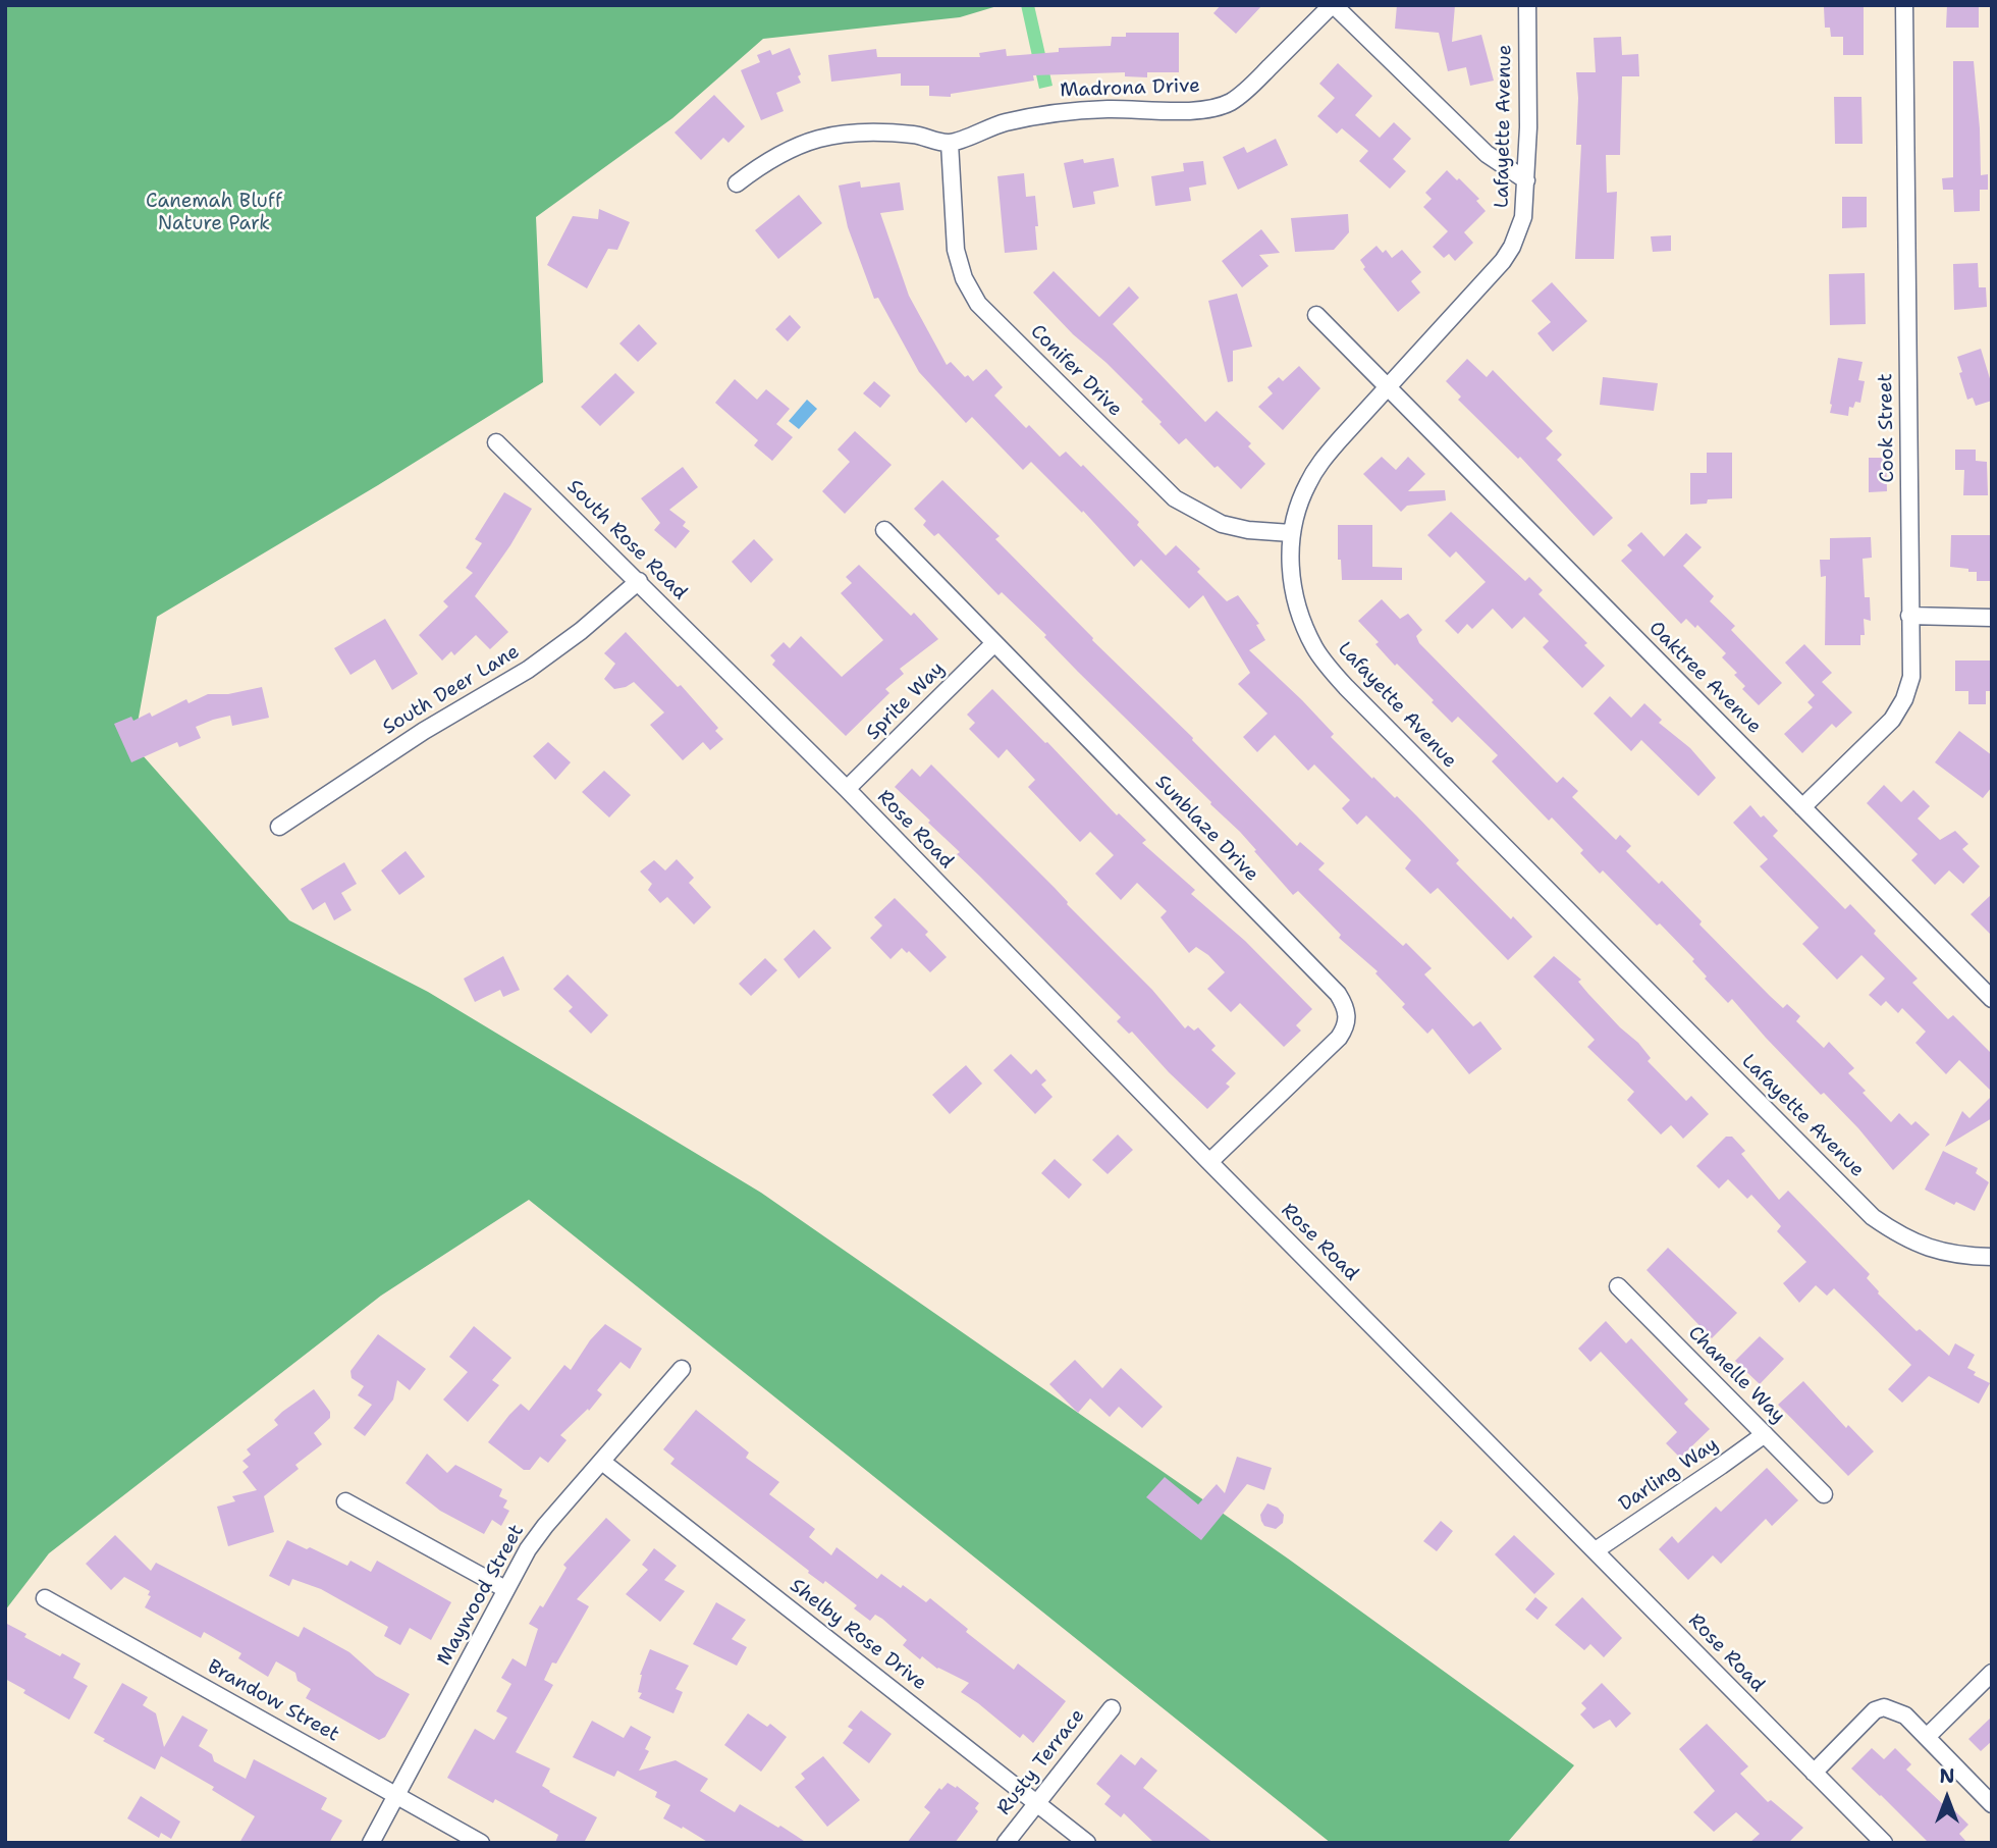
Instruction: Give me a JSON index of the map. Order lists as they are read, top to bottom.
{
  "streets": {
    "street": [
      "Madrona Drive",
      "Lafayette Avenue",
      "Conifer Drive",
      "Cook Street",
      "South Rose Road",
      "Oaktree Avenue",
      "South Deer Lane",
      "Sprite Way",
      "Sunblaze Drive",
      "Rose Road",
      "Chanelle Way",
      "Darling Way",
      "Maywood Street",
      "Shelby Rose Drive",
      "Brandow Street",
      "Rusty Terrace"
    ]
  },
  "crossings": [
    ["Madrona Drive", "Conifer Drive"],
    ["Lafayette Avenue", "Conifer Drive"],
    ["Lafayette Avenue", "Oaktree Avenue"],
    ["Cook Street", "Oaktree Avenue"],
    ["South Rose Road", "South Deer Lane"],
    ["South Rose Road", "Rose Road"],
    ["Sprite Way", "Sunblaze Drive"],
    ["Sprite Way", "Rose Road"],
    ["Sunblaze Drive", "Rose Road"],
    ["Rose Road", "Darling Way"],
    ["Chanelle Way", "Darling Way"],
    ["Maywood Street", "Shelby Rose Drive"],
    ["Maywood Street", "Brandow Street"],
    ["Shelby Rose Drive", "Rusty Terrace"]
  ],
  "parks": ["Canemah Bluff Nature Park"],
  "north": "top"
}
